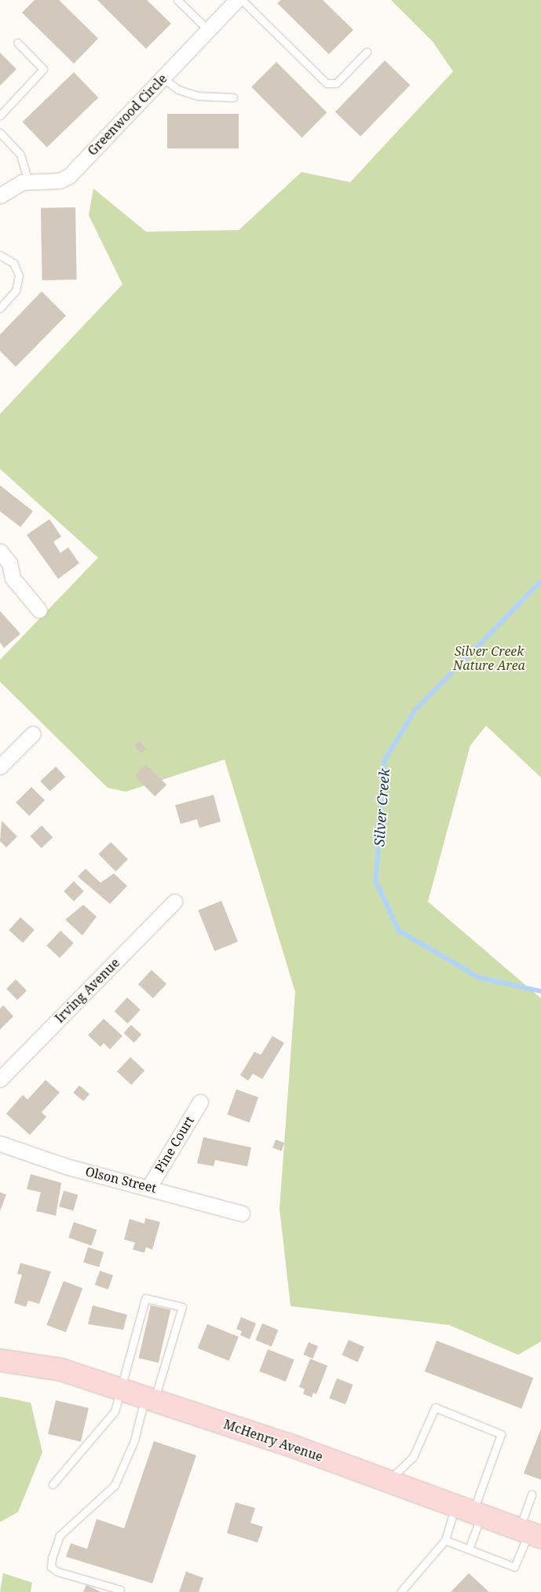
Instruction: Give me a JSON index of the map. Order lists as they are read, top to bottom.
{
  "streets": {
    "main road": ["McHenry Avenue"],
    "street": [
      "Greenwood Circle",
      "Irving Avenue",
      "Pine Court",
      "Olson Street"
    ]
  },
  "crossings": [
    ["Pine Court", "Olson Street"]
  ],
  "water": ["Silver Creek"],
  "parks": ["Silver Creek Nature Area"]
}
